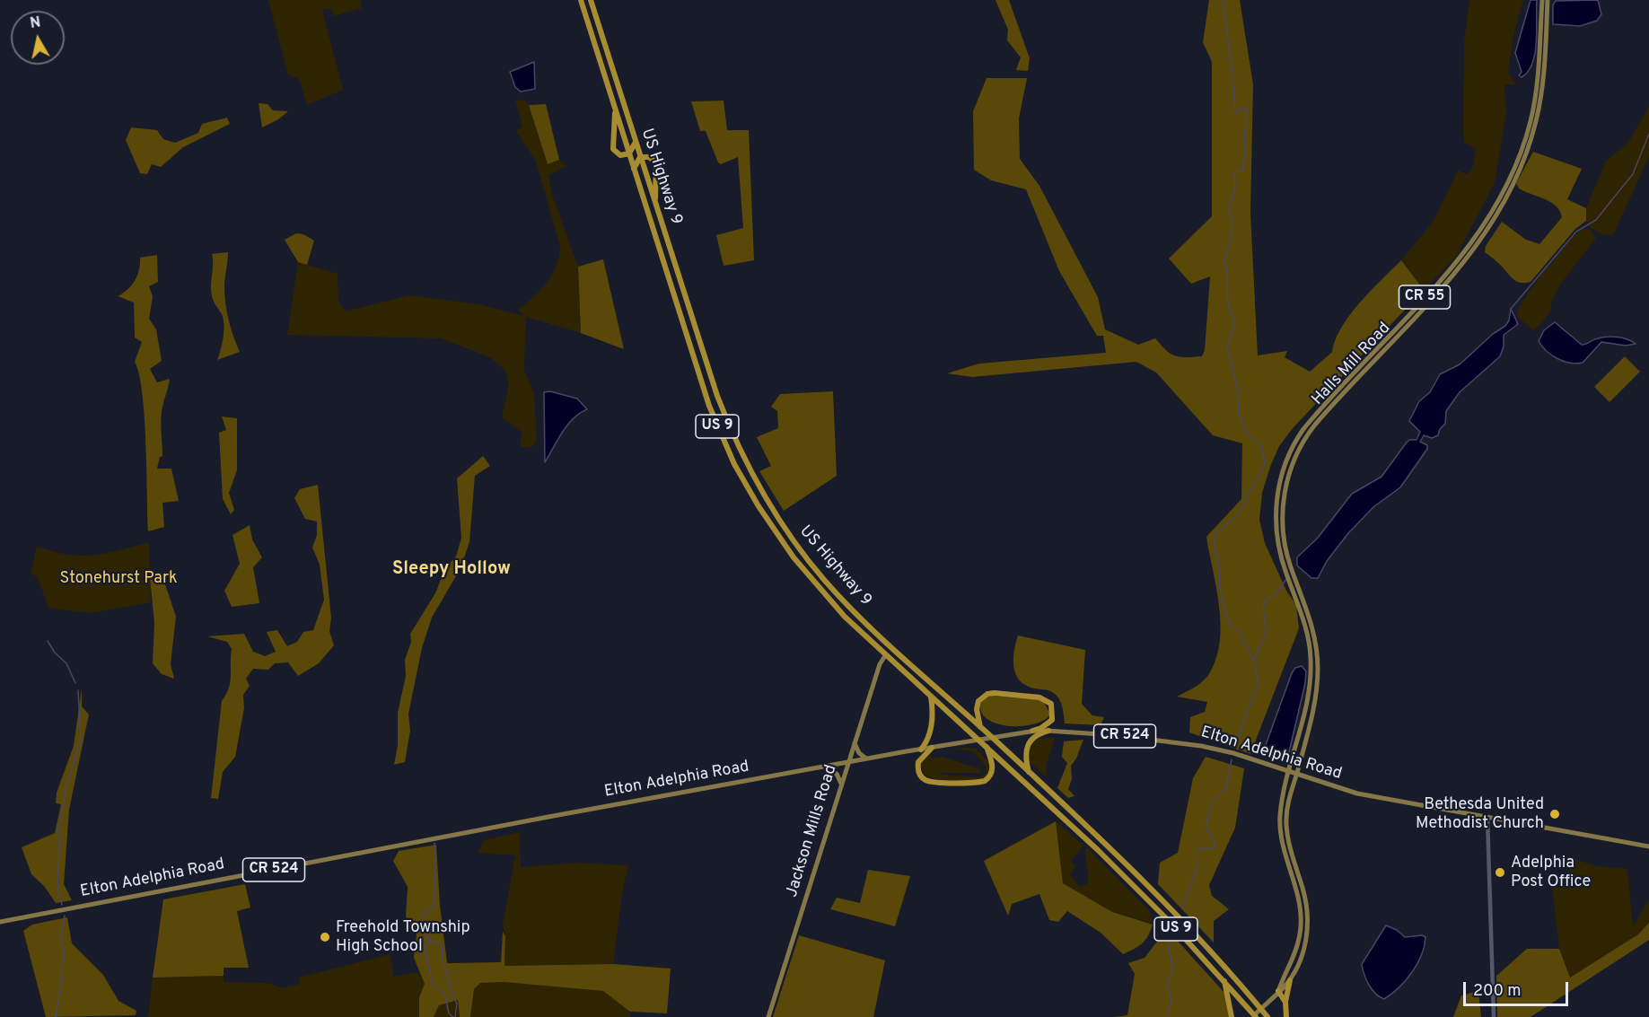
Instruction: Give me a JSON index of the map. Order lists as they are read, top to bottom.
{
  "streets": {
    "highway": ["US Highway 9", "US 9"],
    "main road": [
      "CR 55",
      "Halls Mill Road",
      "CR 524",
      "Elton Adelphia Road",
      "Jackson Mills Road"
    ]
  },
  "crossings": [
    ["US Highway 9", "Elton Adelphia Road"],
    ["US Highway 9", "Jackson Mills Road"],
    ["Halls Mill Road", "Elton Adelphia Road"],
    ["CR 524", "Elton Adelphia Road"],
    ["Elton Adelphia Road", "Jackson Mills Road"]
  ],
  "districts": ["Sleepy Hollow"],
  "parks": ["Stonehurst Park"],
  "places": ["Bethesda United Methodist Church", "Adelphia Post Office", "Freehold Township High School"],
  "scale_bar": "200 m",
  "north": "top"
}
